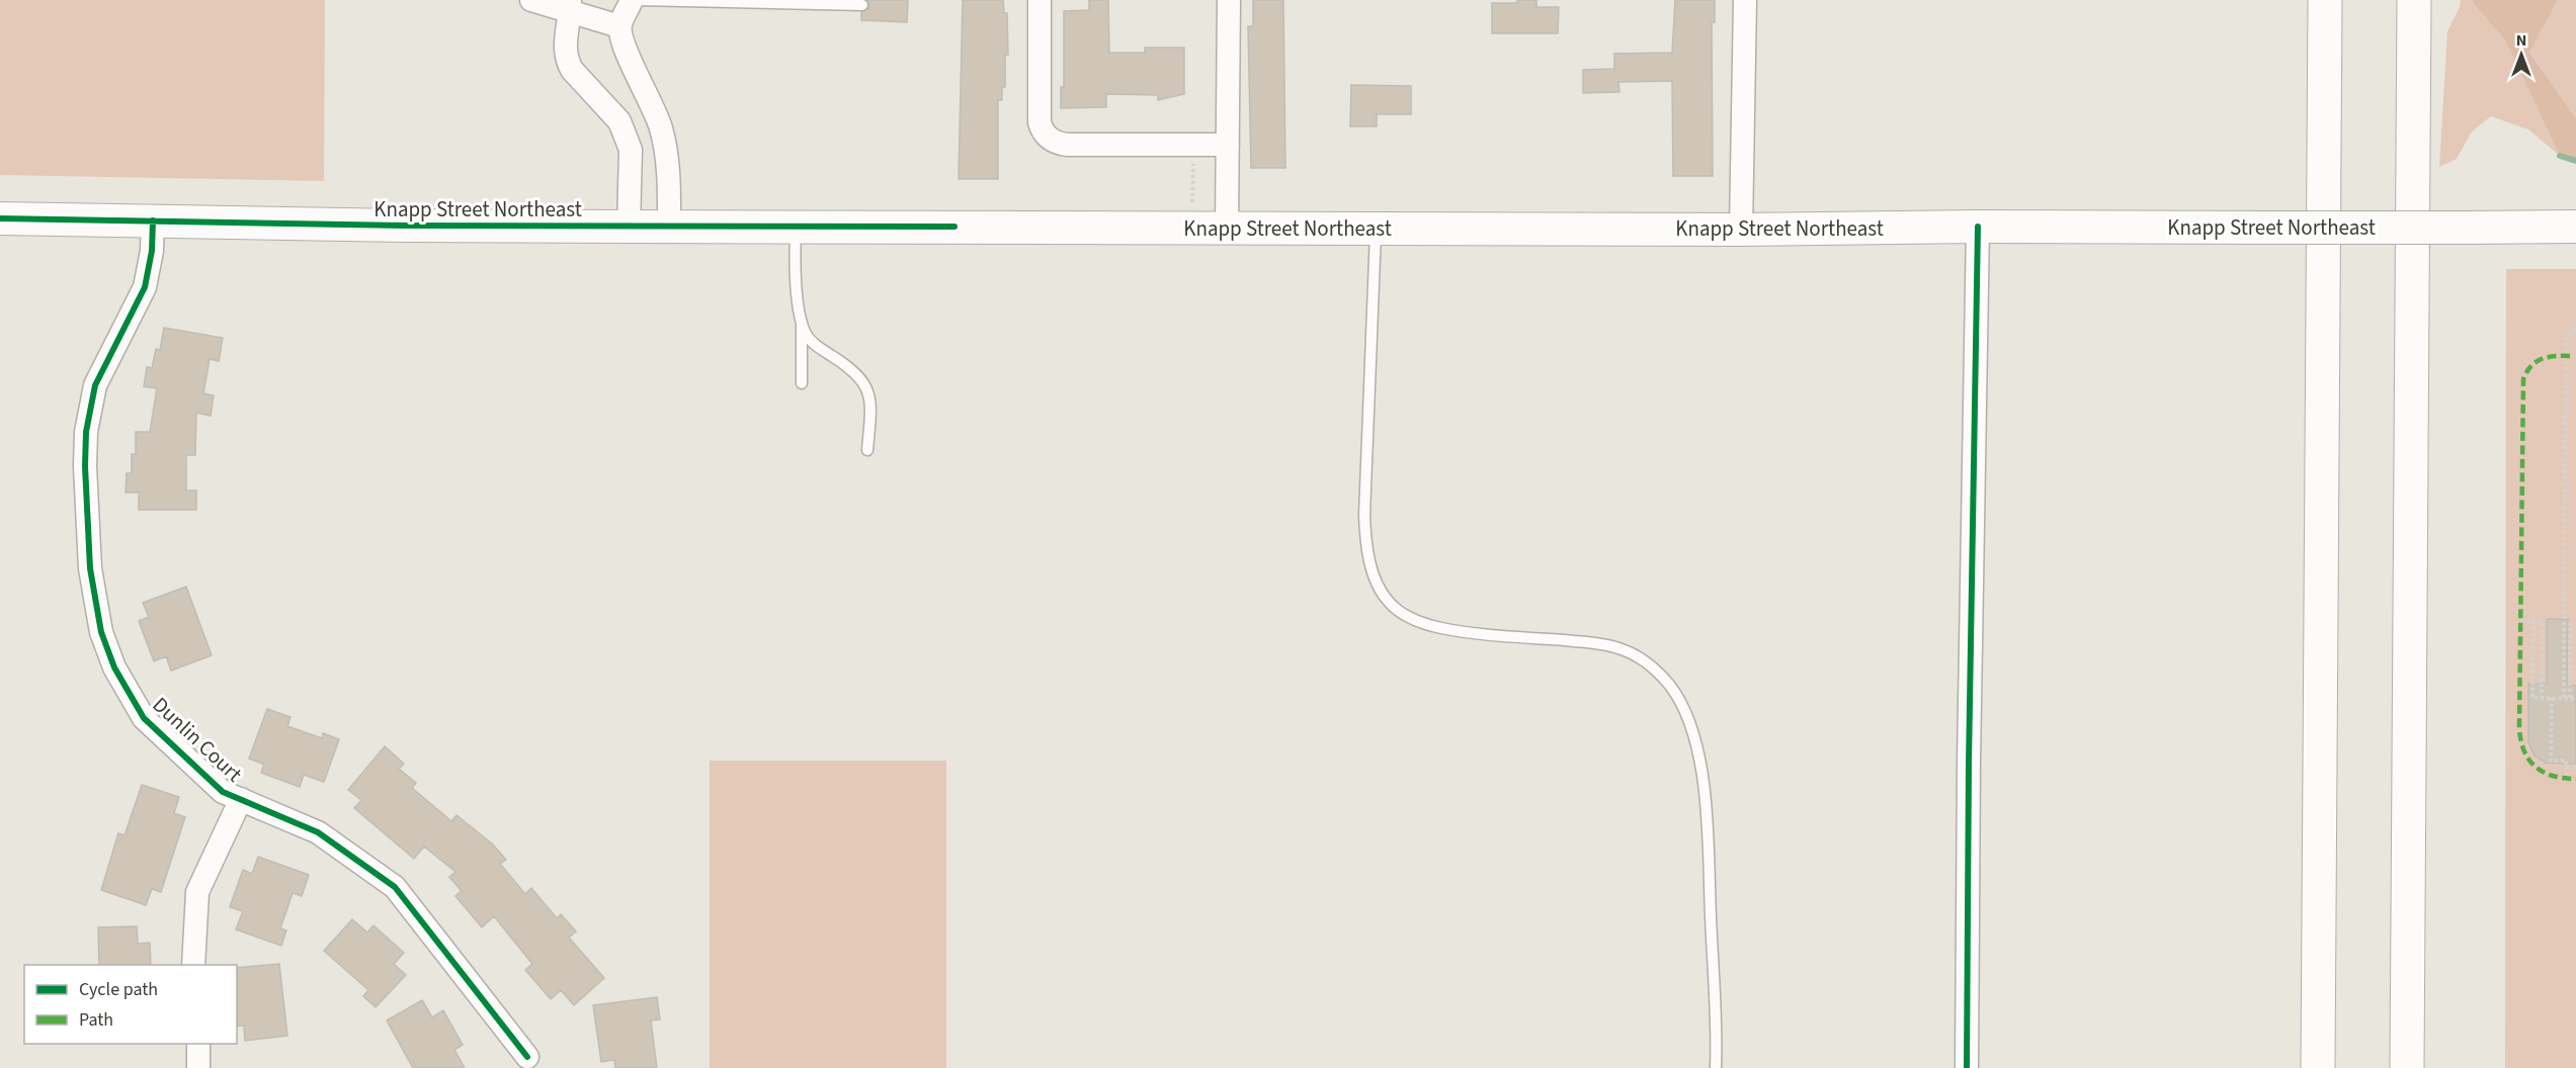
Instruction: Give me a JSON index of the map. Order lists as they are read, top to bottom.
{
  "streets": {
    "main road": ["Knapp Street Northeast"],
    "street": ["Dunlin Court"]
  },
  "crossings": [
    ["Knapp Street Northeast", "Dunlin Court"]
  ],
  "legend": ["Cycle path", "Path"],
  "north": "top"
}
